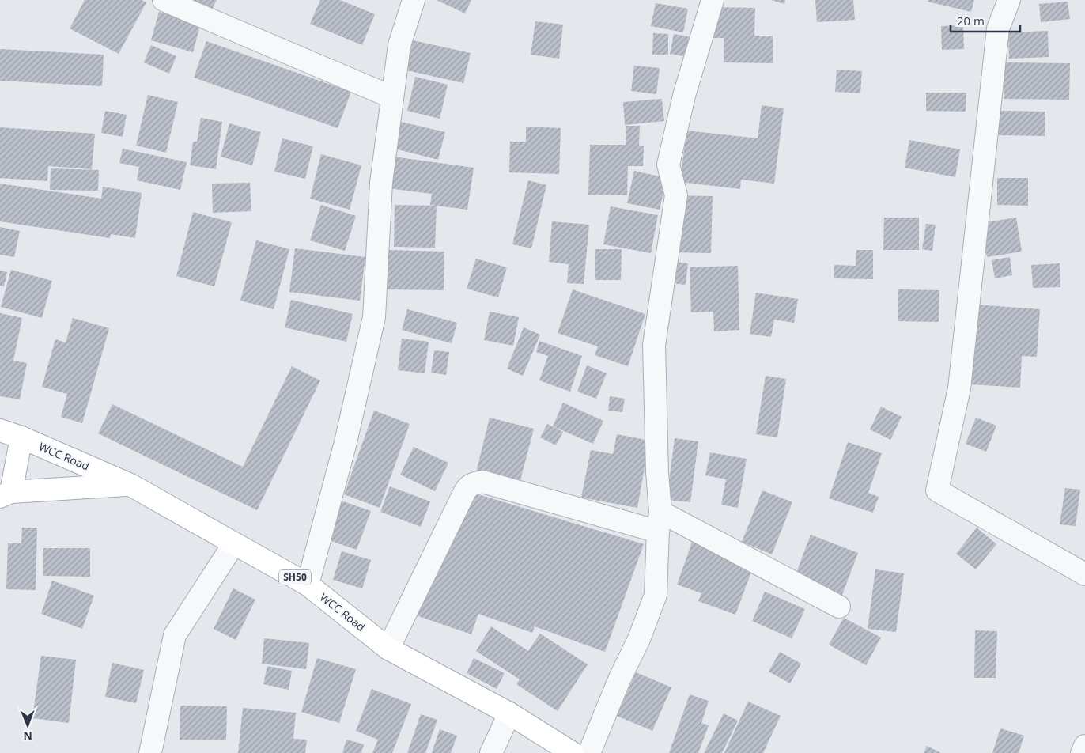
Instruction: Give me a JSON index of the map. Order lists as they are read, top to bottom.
{
  "streets": {
    "main road": ["WCC Road", "SH50"]
  },
  "scale_bar": "20 m",
  "north": "bottom"
}
